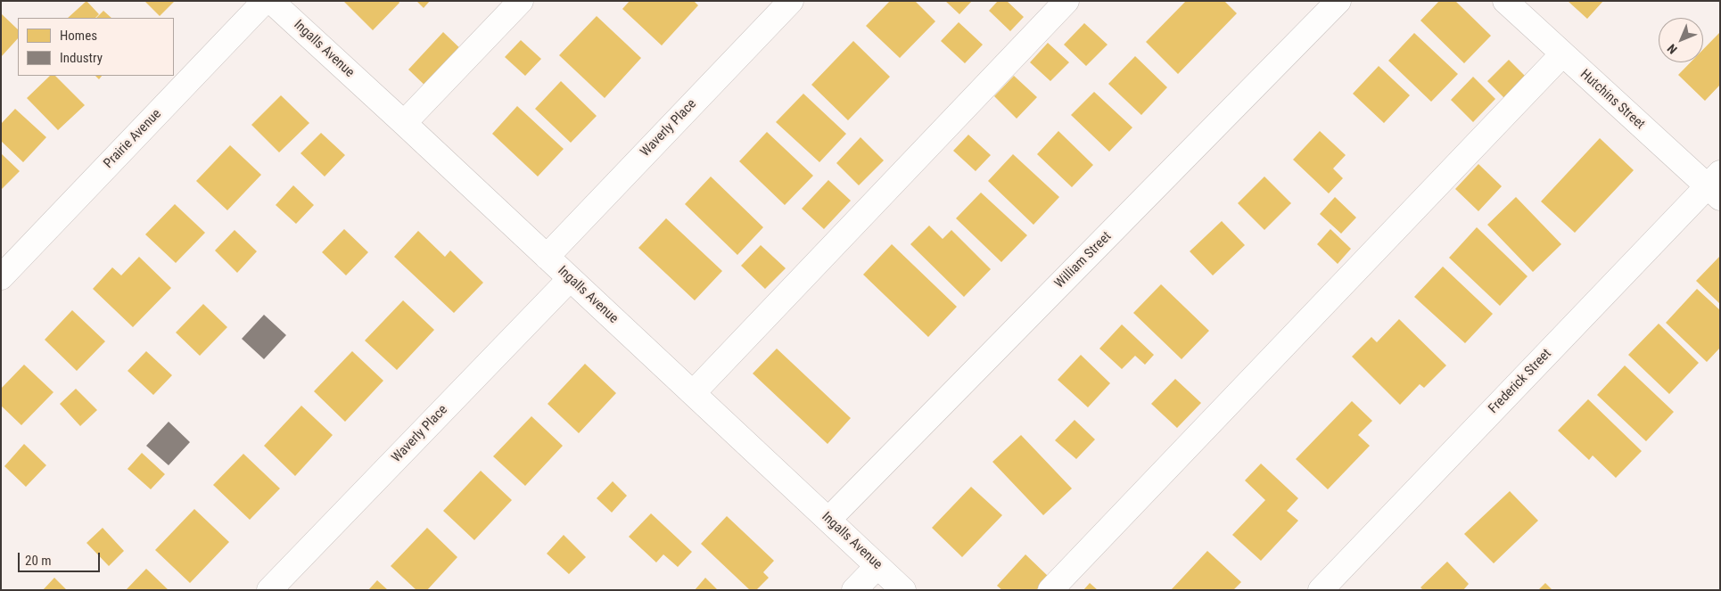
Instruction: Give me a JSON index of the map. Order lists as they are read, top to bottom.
{
  "streets": {
    "street": [
      "Ingalls Avenue",
      "Hutchins Street",
      "Waverly Place",
      "Prairie Avenue",
      "William Street",
      "Frederick Street"
    ]
  },
  "crossings": [
    ["Ingalls Avenue", "Waverly Place"],
    ["Ingalls Avenue", "William Street"],
    ["Hutchins Street", "Frederick Street"]
  ],
  "legend": ["Homes", "Industry"],
  "scale_bar": "20 m",
  "north": "bottom left"
}
